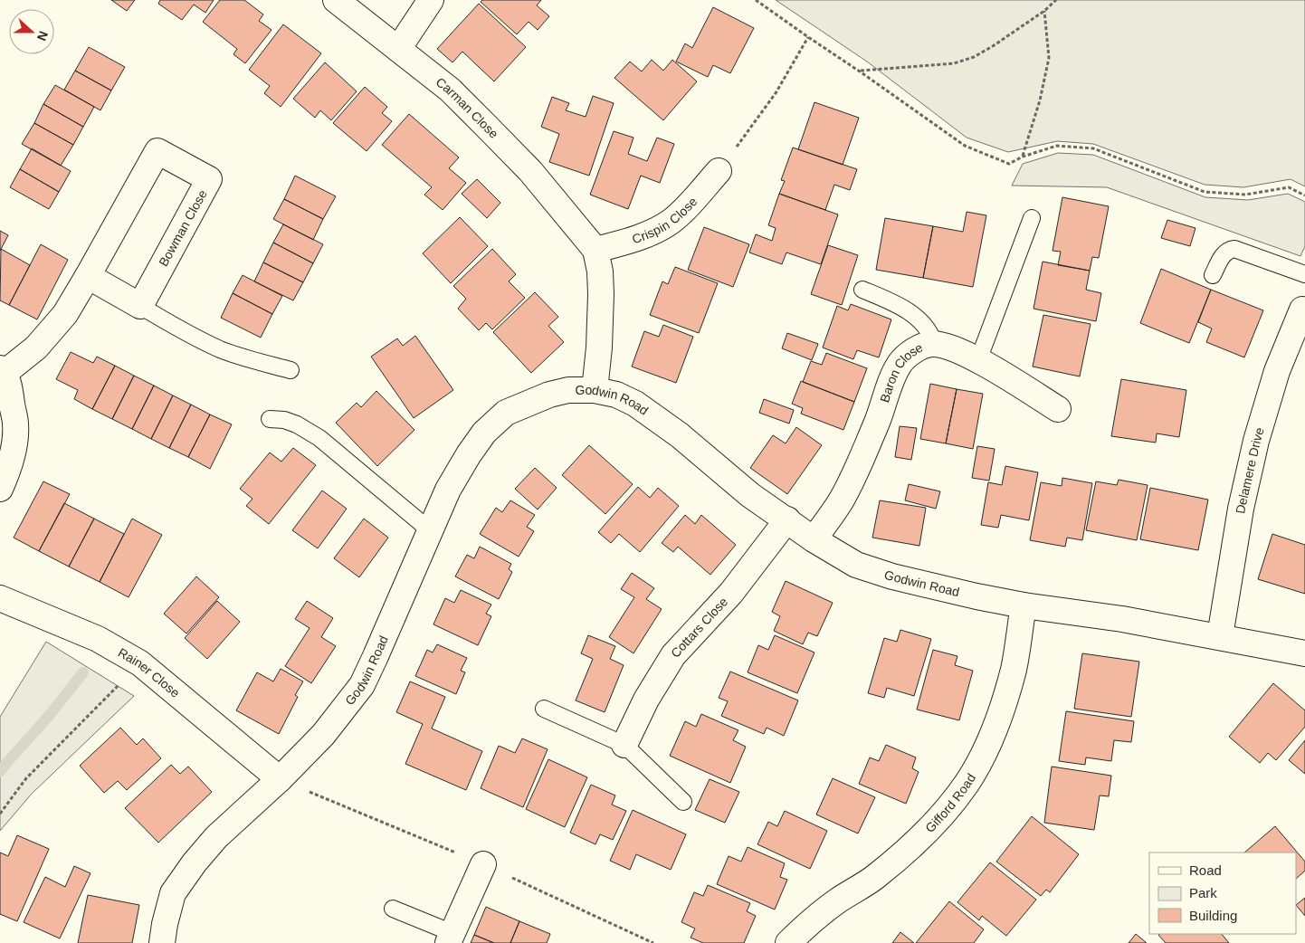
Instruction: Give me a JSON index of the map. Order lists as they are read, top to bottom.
{
  "streets": {
    "street": [
      "Carman Close",
      "Crispin Close",
      "Bowman Close",
      "Baron Close",
      "Godwin Road",
      "Delamere Drive",
      "Cottars Close",
      "Rainer Close",
      "Gifford Road"
    ]
  },
  "crossings": [
    ["Carman Close", "Crispin Close"],
    ["Baron Close", "Godwin Road"],
    ["Godwin Road", "Delamere Drive"],
    ["Godwin Road", "Cottars Close"],
    ["Godwin Road", "Rainer Close"],
    ["Godwin Road", "Gifford Road"]
  ],
  "legend": ["Road", "Park", "Building"],
  "north": "right"
}
